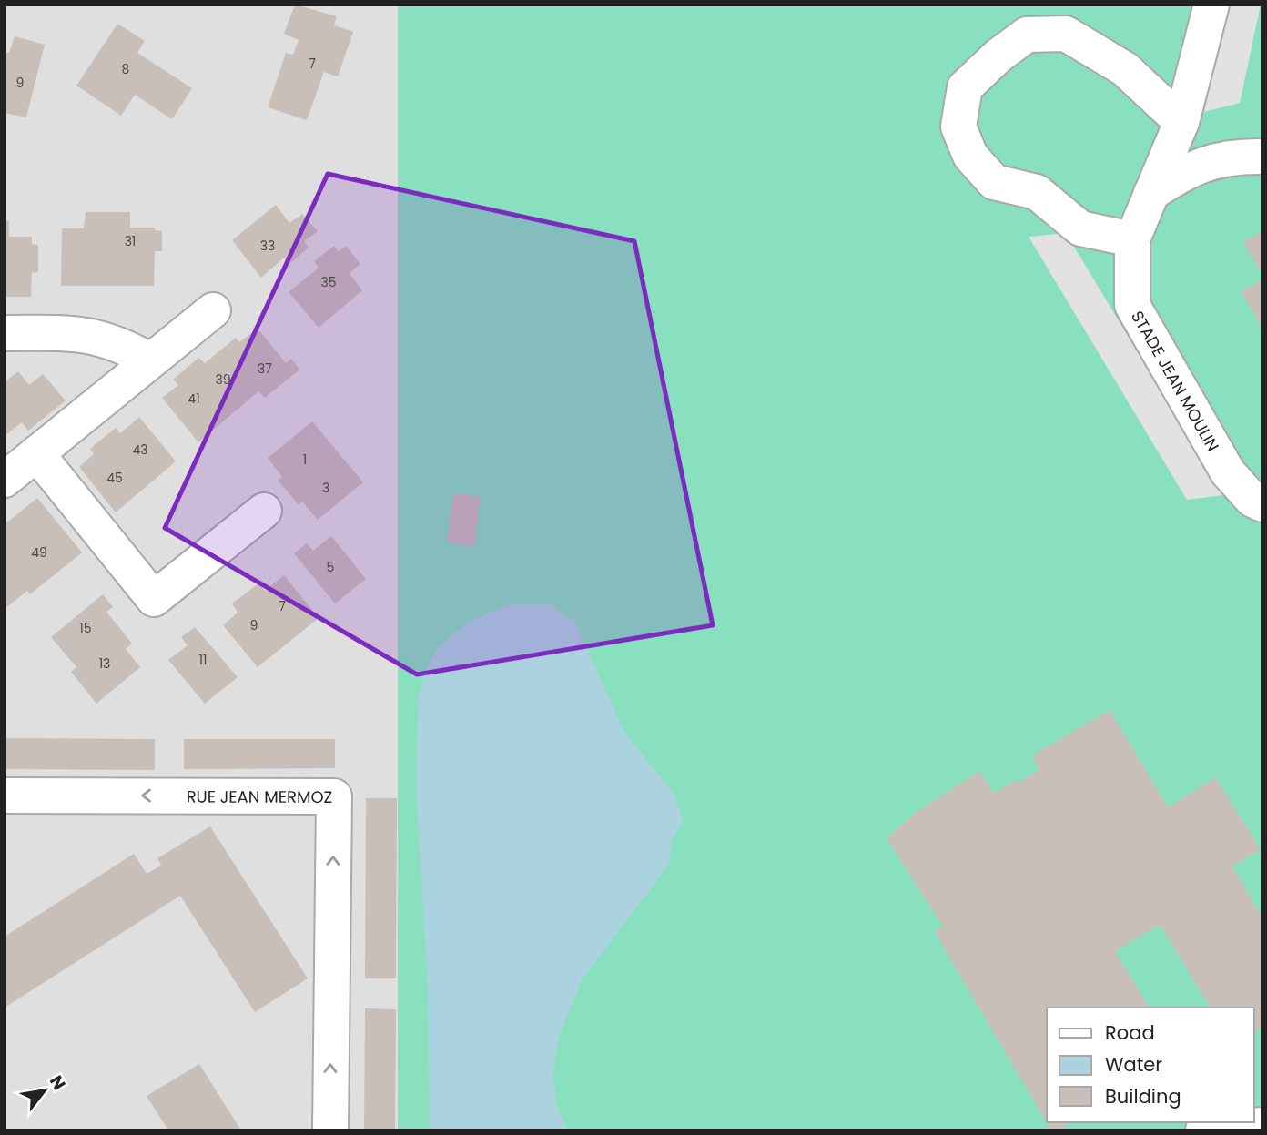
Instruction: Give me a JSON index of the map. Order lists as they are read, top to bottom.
{
  "streets": {
    "street": ["STADE JEAN MOULIN", "RUE JEAN MERMOZ"]
  },
  "house_numbers": [
    "7",
    "8",
    "9",
    "31",
    "33",
    "35",
    "37",
    "39",
    "41",
    "43",
    "1",
    "45",
    "3",
    "49",
    "5",
    "7",
    "9",
    "15",
    "11",
    "13"
  ],
  "legend": ["Road", "Water", "Building"],
  "north": "top right"
}
